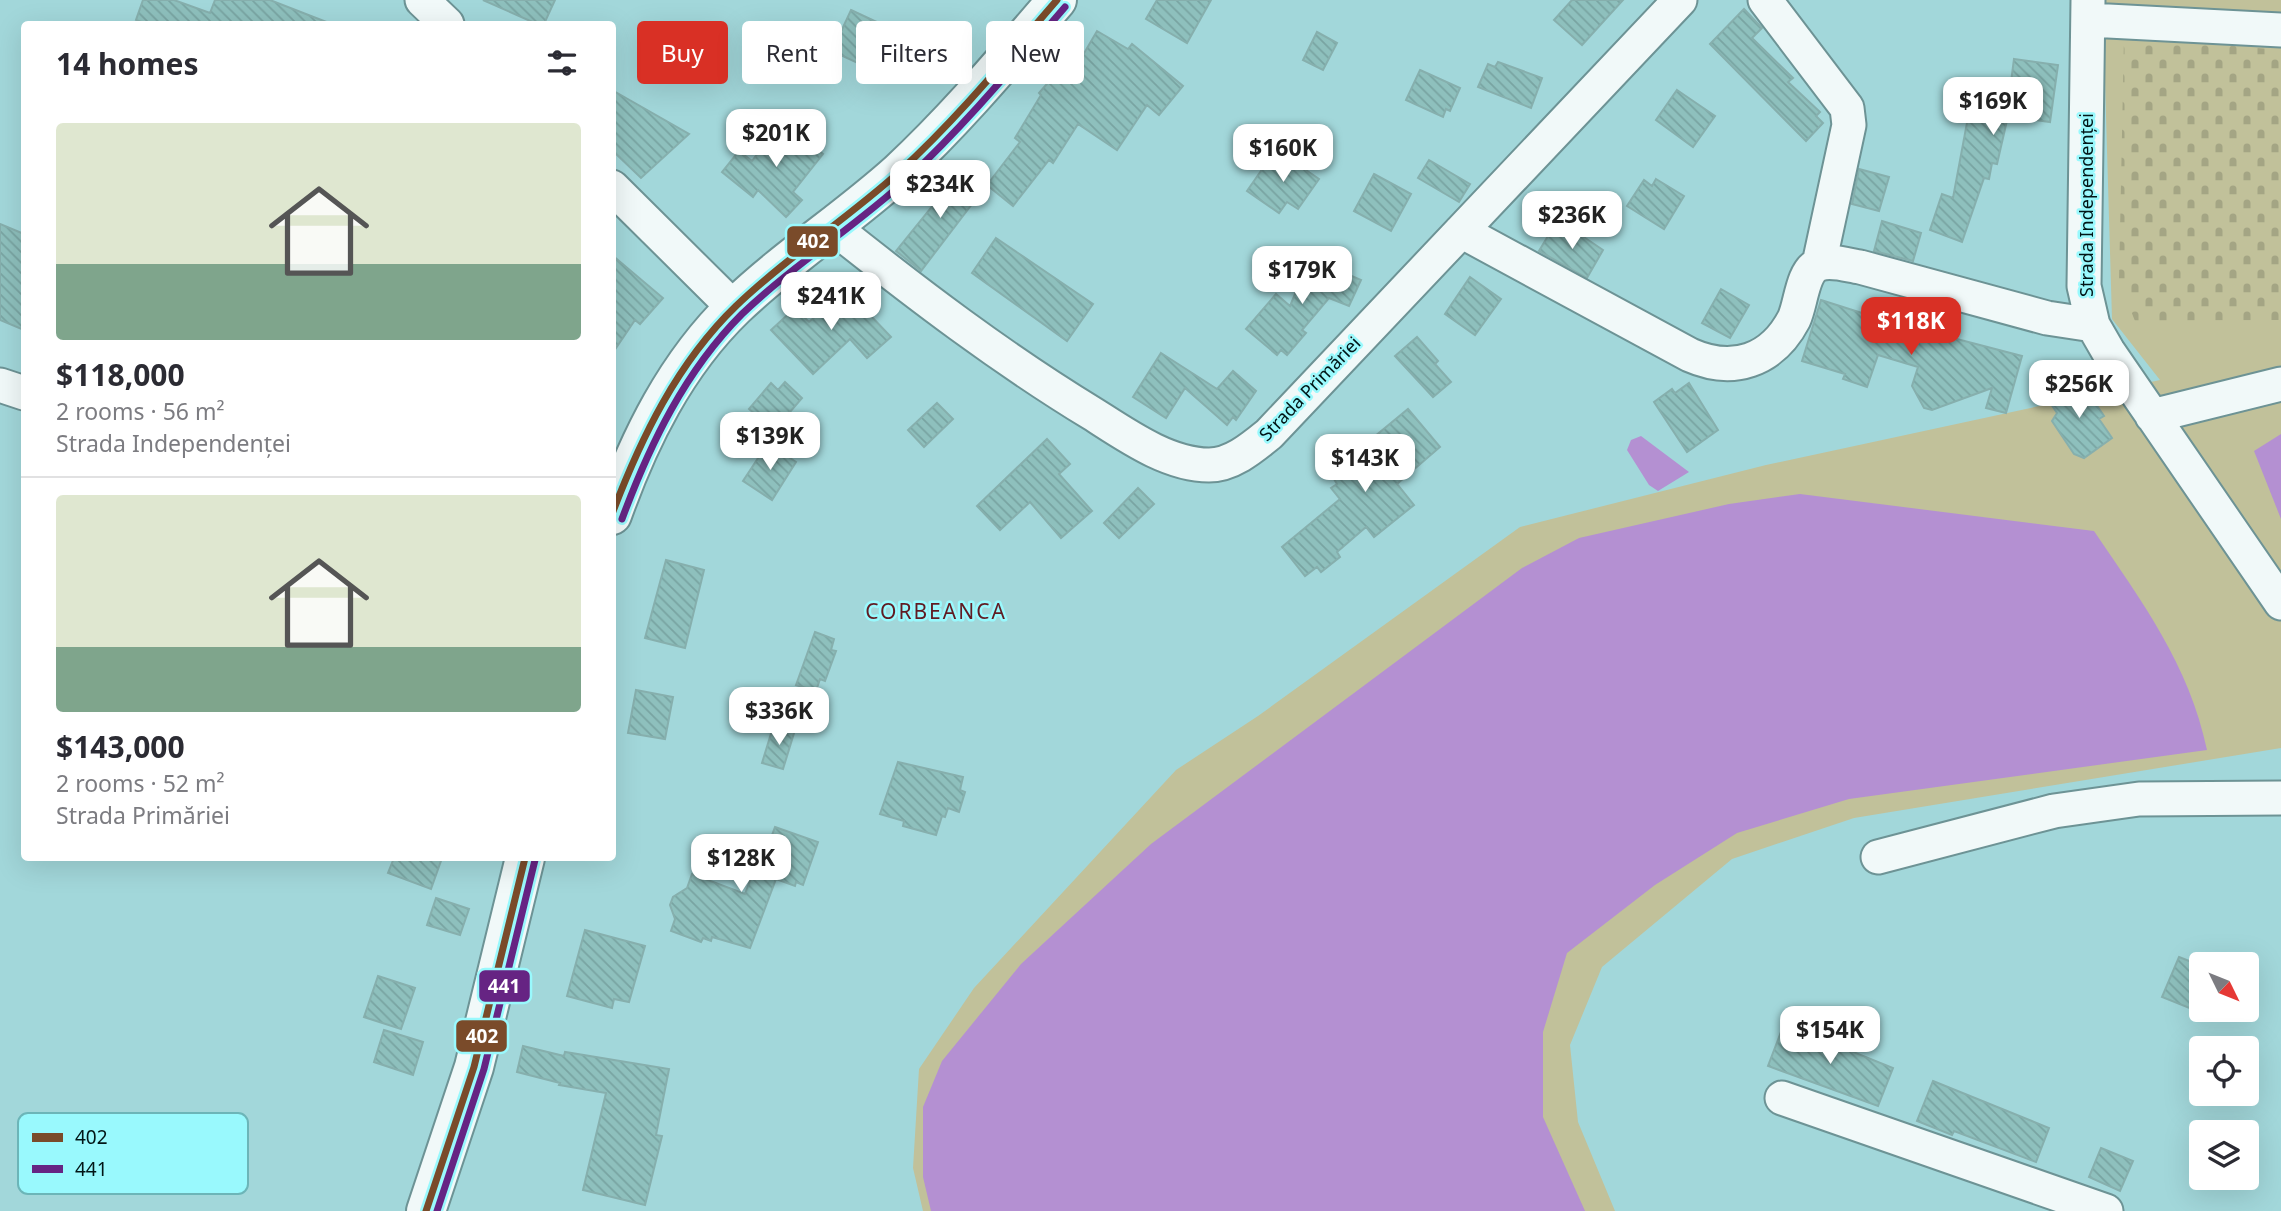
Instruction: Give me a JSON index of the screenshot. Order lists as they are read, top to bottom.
{
  "streets": {
    "street": ["Strada Independenței", "Strada Primăriei"]
  },
  "districts": ["CORBEANCA"],
  "lines": ["transit line 402", "transit line 441"],
  "legend": ["402", "441"],
  "north": "bottom right",
  "page": {
    "chip": [
      "Buy",
      "Rent",
      "Filters",
      "New"
    ],
    "heading": "14 homes",
    "price": [
      "$169K",
      "$201K",
      "$160K",
      "$234K",
      "$236K",
      "$179K",
      "$241K",
      "$118K",
      "$256K",
      "$139K",
      "$143K",
      "$336K",
      "$128K",
      "$154K"
    ],
    "list": [
      {
        "name": "$118,000",
        "note": "2 rooms · 56 m² · Strada Independenței"
      },
      {
        "name": "$143,000",
        "note": "2 rooms · 52 m² · Strada Primăriei"
      }
    ]
  }
}
